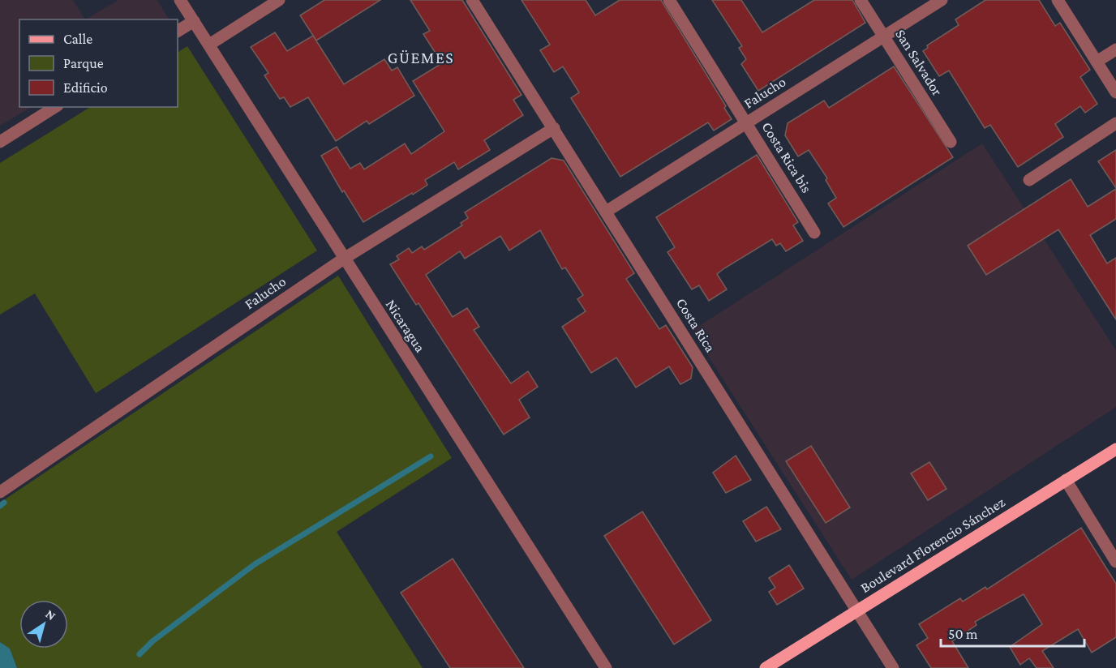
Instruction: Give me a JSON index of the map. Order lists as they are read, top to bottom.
{
  "streets": {
    "main road": ["Boulevard Florencio Sánchez"],
    "street": [
      "San Salvador",
      "Falucho",
      "Costa Rica bis",
      "Costa Rica",
      "Nicaragua"
    ]
  },
  "crossings": [
    ["San Salvador", "Falucho"],
    ["Falucho", "Costa Rica bis"],
    ["Falucho", "Costa Rica"],
    ["Falucho", "Nicaragua"],
    ["Costa Rica", "Boulevard Florencio Sánchez"]
  ],
  "districts": ["GÜEMES"],
  "legend": ["Calle", "Parque", "Edificio"],
  "scale_bar": "50 m",
  "north": "top right"
}
